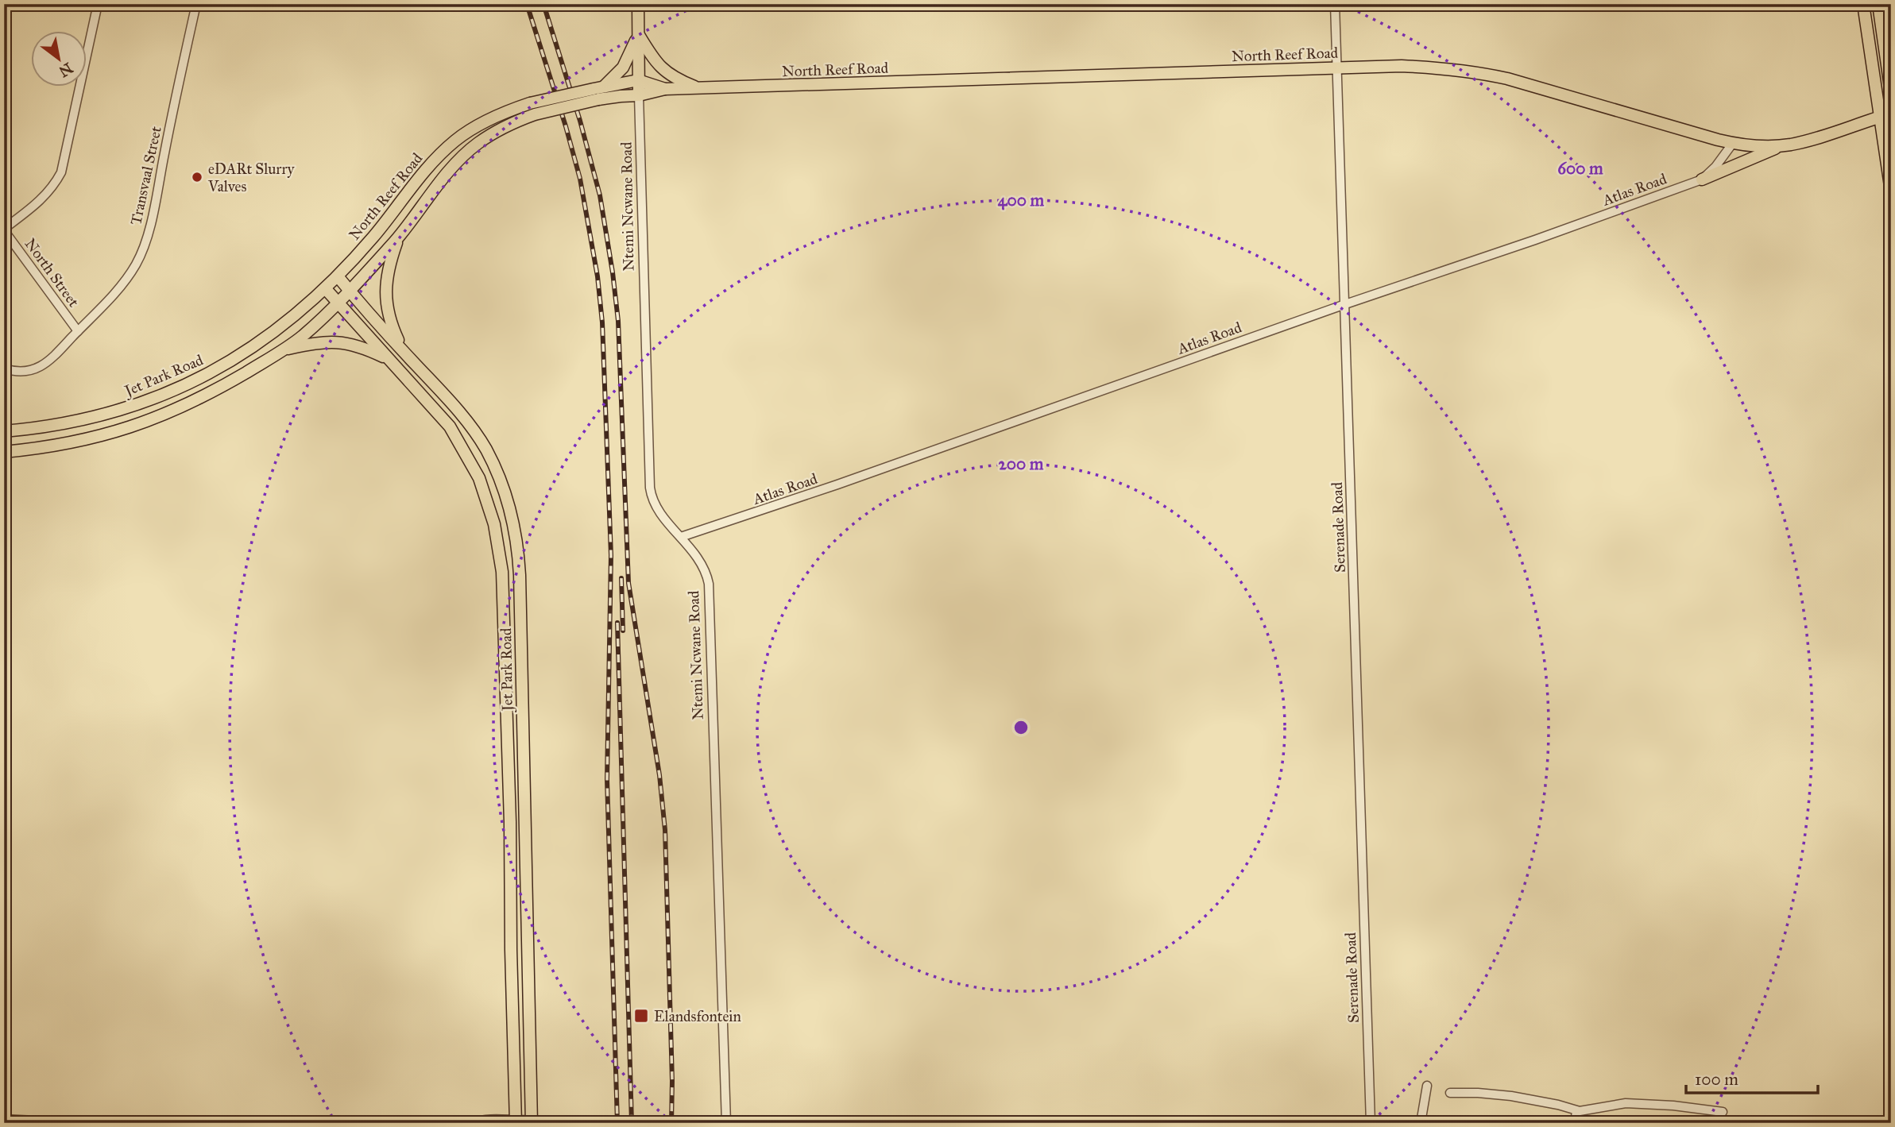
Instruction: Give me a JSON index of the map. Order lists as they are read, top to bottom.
{
  "streets": {
    "main road": ["North Reef Road", "Ntemi Ncwane Road", "Jet Park Road"],
    "street": [
      "Transvaal Street",
      "Atlas Road",
      "North Street",
      "Serenade Road"
    ]
  },
  "crossings": [
    ["North Reef Road", "Atlas Road"],
    ["North Reef Road", "Ntemi Ncwane Road"],
    ["North Reef Road", "Jet Park Road"],
    ["North Reef Road", "Serenade Road"],
    ["Transvaal Street", "North Street"],
    ["Atlas Road", "Ntemi Ncwane Road"],
    ["Atlas Road", "Serenade Road"]
  ],
  "places": {
    "other": ["eDARt Slurry Valves"],
    "transit": ["Elandsfontein"]
  },
  "scale_bar": "100 m",
  "north": "bottom right",
  "rings": ["600 m", "400 m", "200 m"]
}
